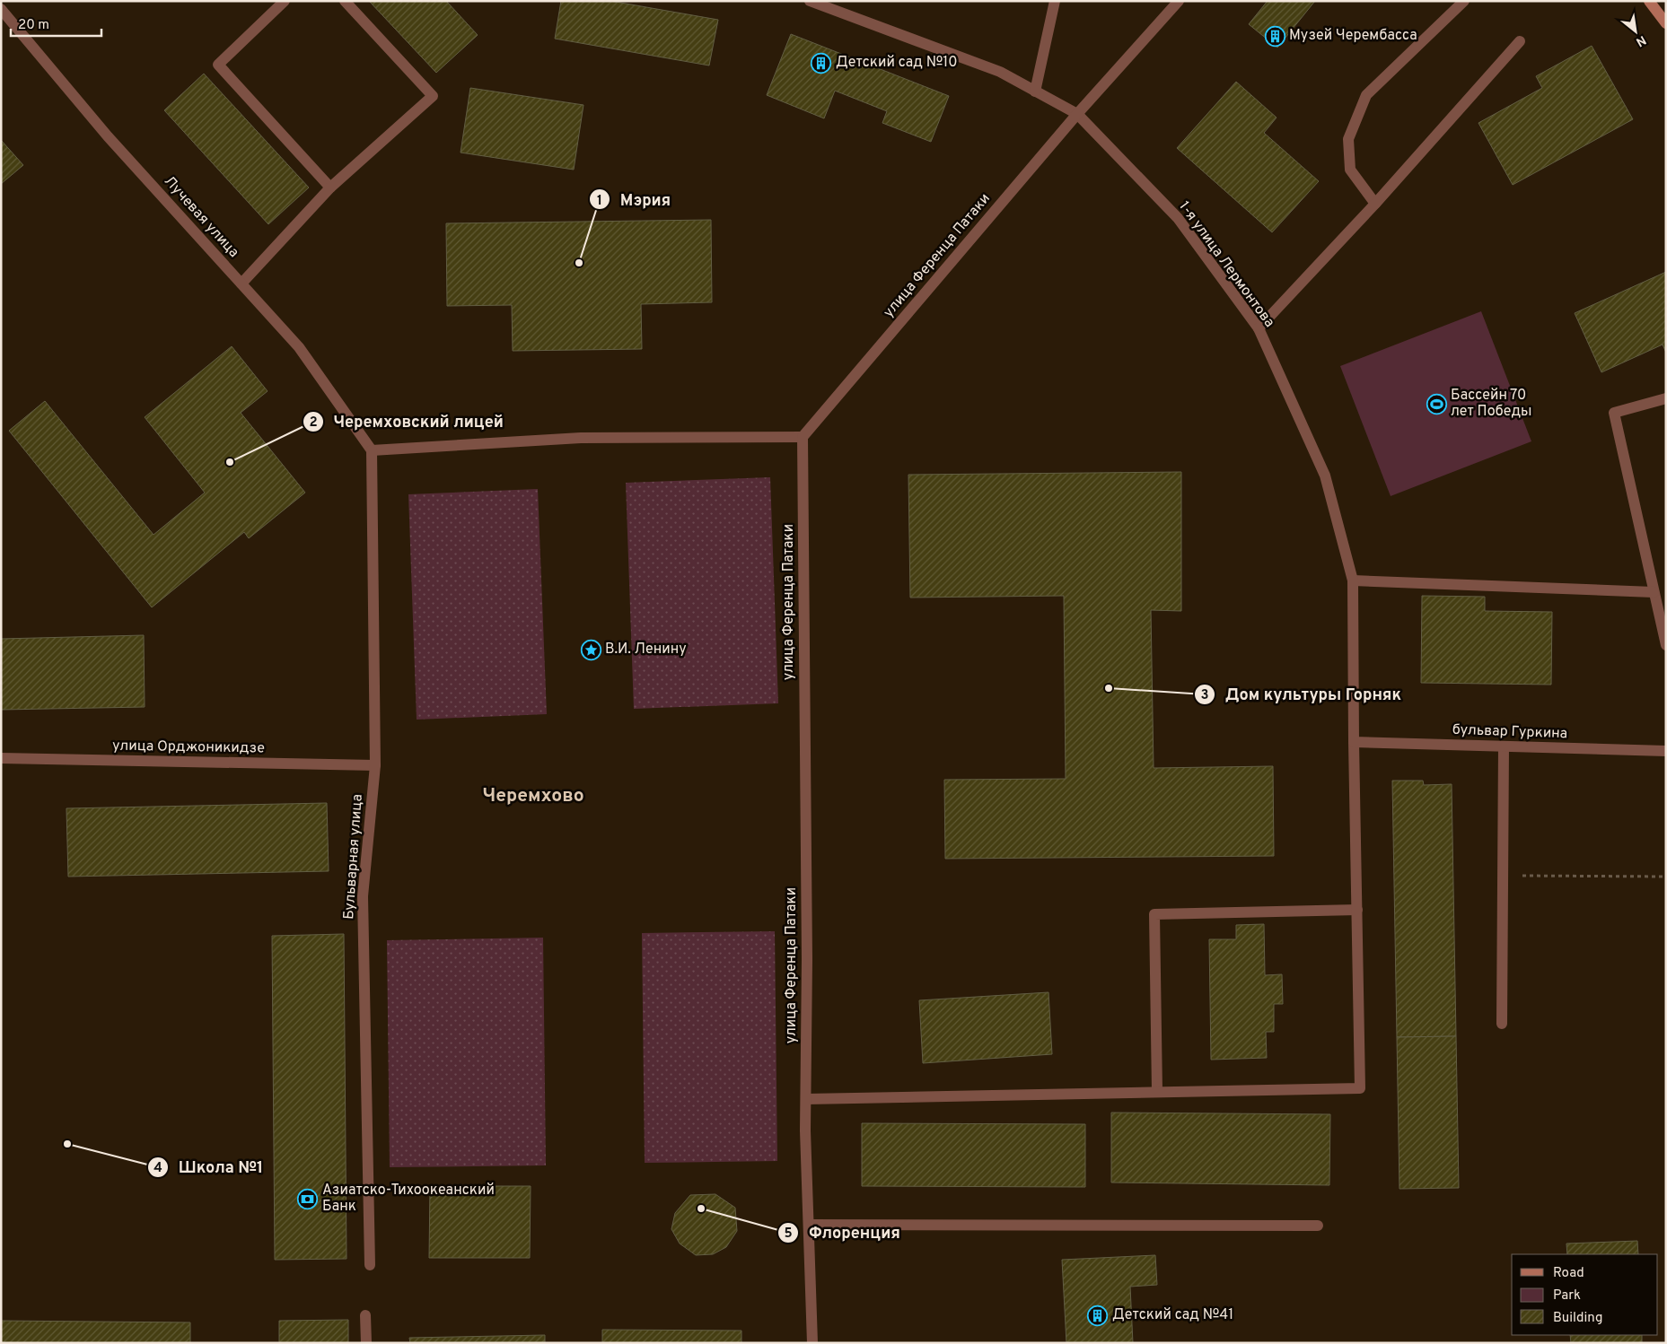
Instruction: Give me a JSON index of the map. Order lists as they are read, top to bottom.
{
  "streets": {
    "street": [
      "Лучевая улица",
      "улица Ференца Патаки",
      "1-я улица Лермонтова",
      "бульвар Гуркина",
      "улица Орджоникидзе",
      "Бульварная улица"
    ]
  },
  "crossings": [
    ["Лучевая улица", "Бульварная улица"],
    ["улица Ференца Патаки", "1-я улица Лермонтова"],
    ["1-я улица Лермонтова", "бульвар Гуркина"],
    ["улица Орджоникидзе", "Бульварная улица"]
  ],
  "districts": ["Черемхово"],
  "places": {
    "building": ["Музей Черембасса", "Детский сад №10", "Детский сад №41"],
    "other": [
      "Мэрия",
      "Черемховский лицей",
      "Дом культуры Горняк",
      "Школа №1",
      "Флоренция"
    ],
    "sports": ["Бассейн 70 лет Победы"],
    "place": ["В.И. Ленину"],
    "bank": ["Азиатско-Тихоокеанский Банк"]
  },
  "legend": ["Road", "Park", "Building"],
  "scale_bar": "20 m",
  "north": "bottom right"
}
